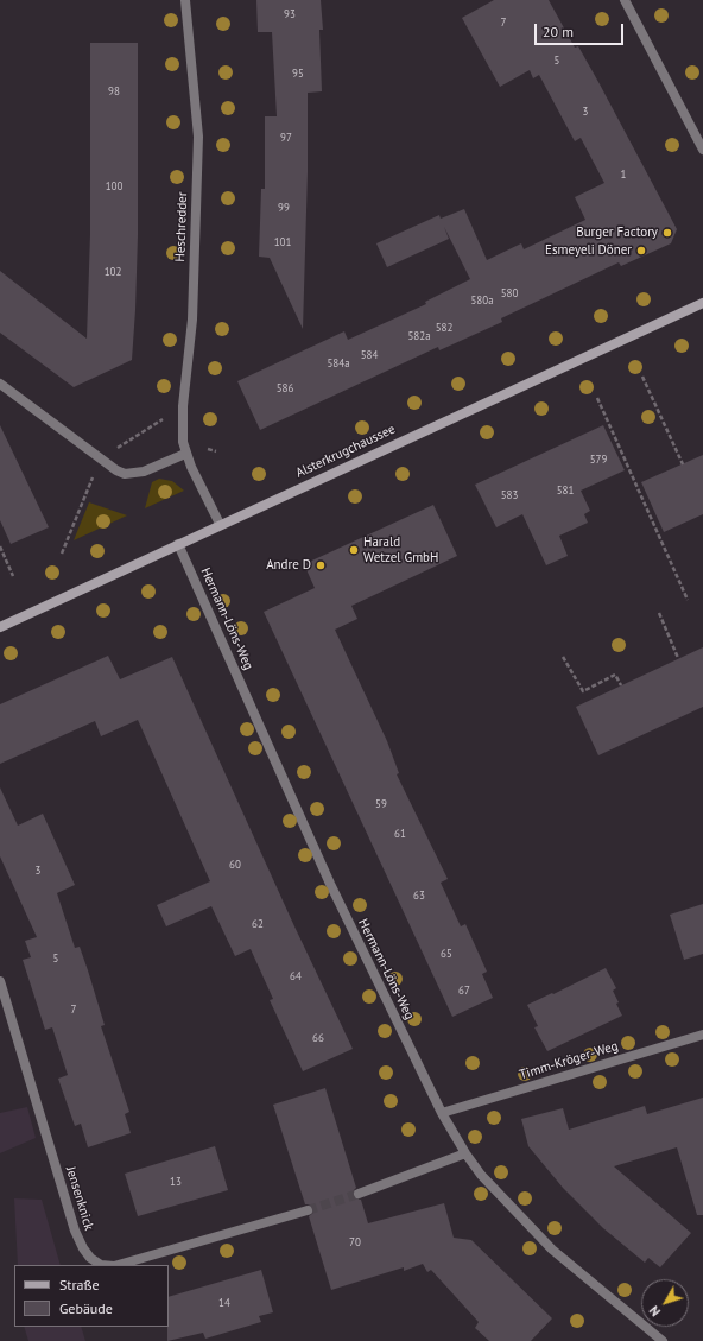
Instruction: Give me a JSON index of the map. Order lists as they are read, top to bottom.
{
  "streets": {
    "main road": ["Alsterkrugchaussee"],
    "street": [
      "Heschredder",
      "Hermann-Löns-Weg",
      "Timm-Kröger-Weg",
      "Jensenknick"
    ]
  },
  "crossings": [
    ["Alsterkrugchaussee", "Hermann-Löns-Weg"],
    ["Hermann-Löns-Weg", "Timm-Kröger-Weg"]
  ],
  "places": [
    "Burger Factory",
    "Esmeyeli Döner",
    "Harald Wetzel GmbH",
    "Andre D"
  ],
  "house_numbers": [
    "93",
    "7",
    "5",
    "95",
    "98",
    "3",
    "97",
    "1",
    "100",
    "99",
    "101",
    "102",
    "580",
    "580a",
    "582",
    "582a",
    "584",
    "584a",
    "586",
    "579",
    "581",
    "583",
    "59",
    "61",
    "60",
    "3",
    "63",
    "62",
    "65",
    "5",
    "64",
    "67",
    "7",
    "66",
    "13",
    "70",
    "14"
  ],
  "legend": ["Straße", "Gebäude"],
  "scale_bar": "20 m",
  "north": "bottom left"
}
